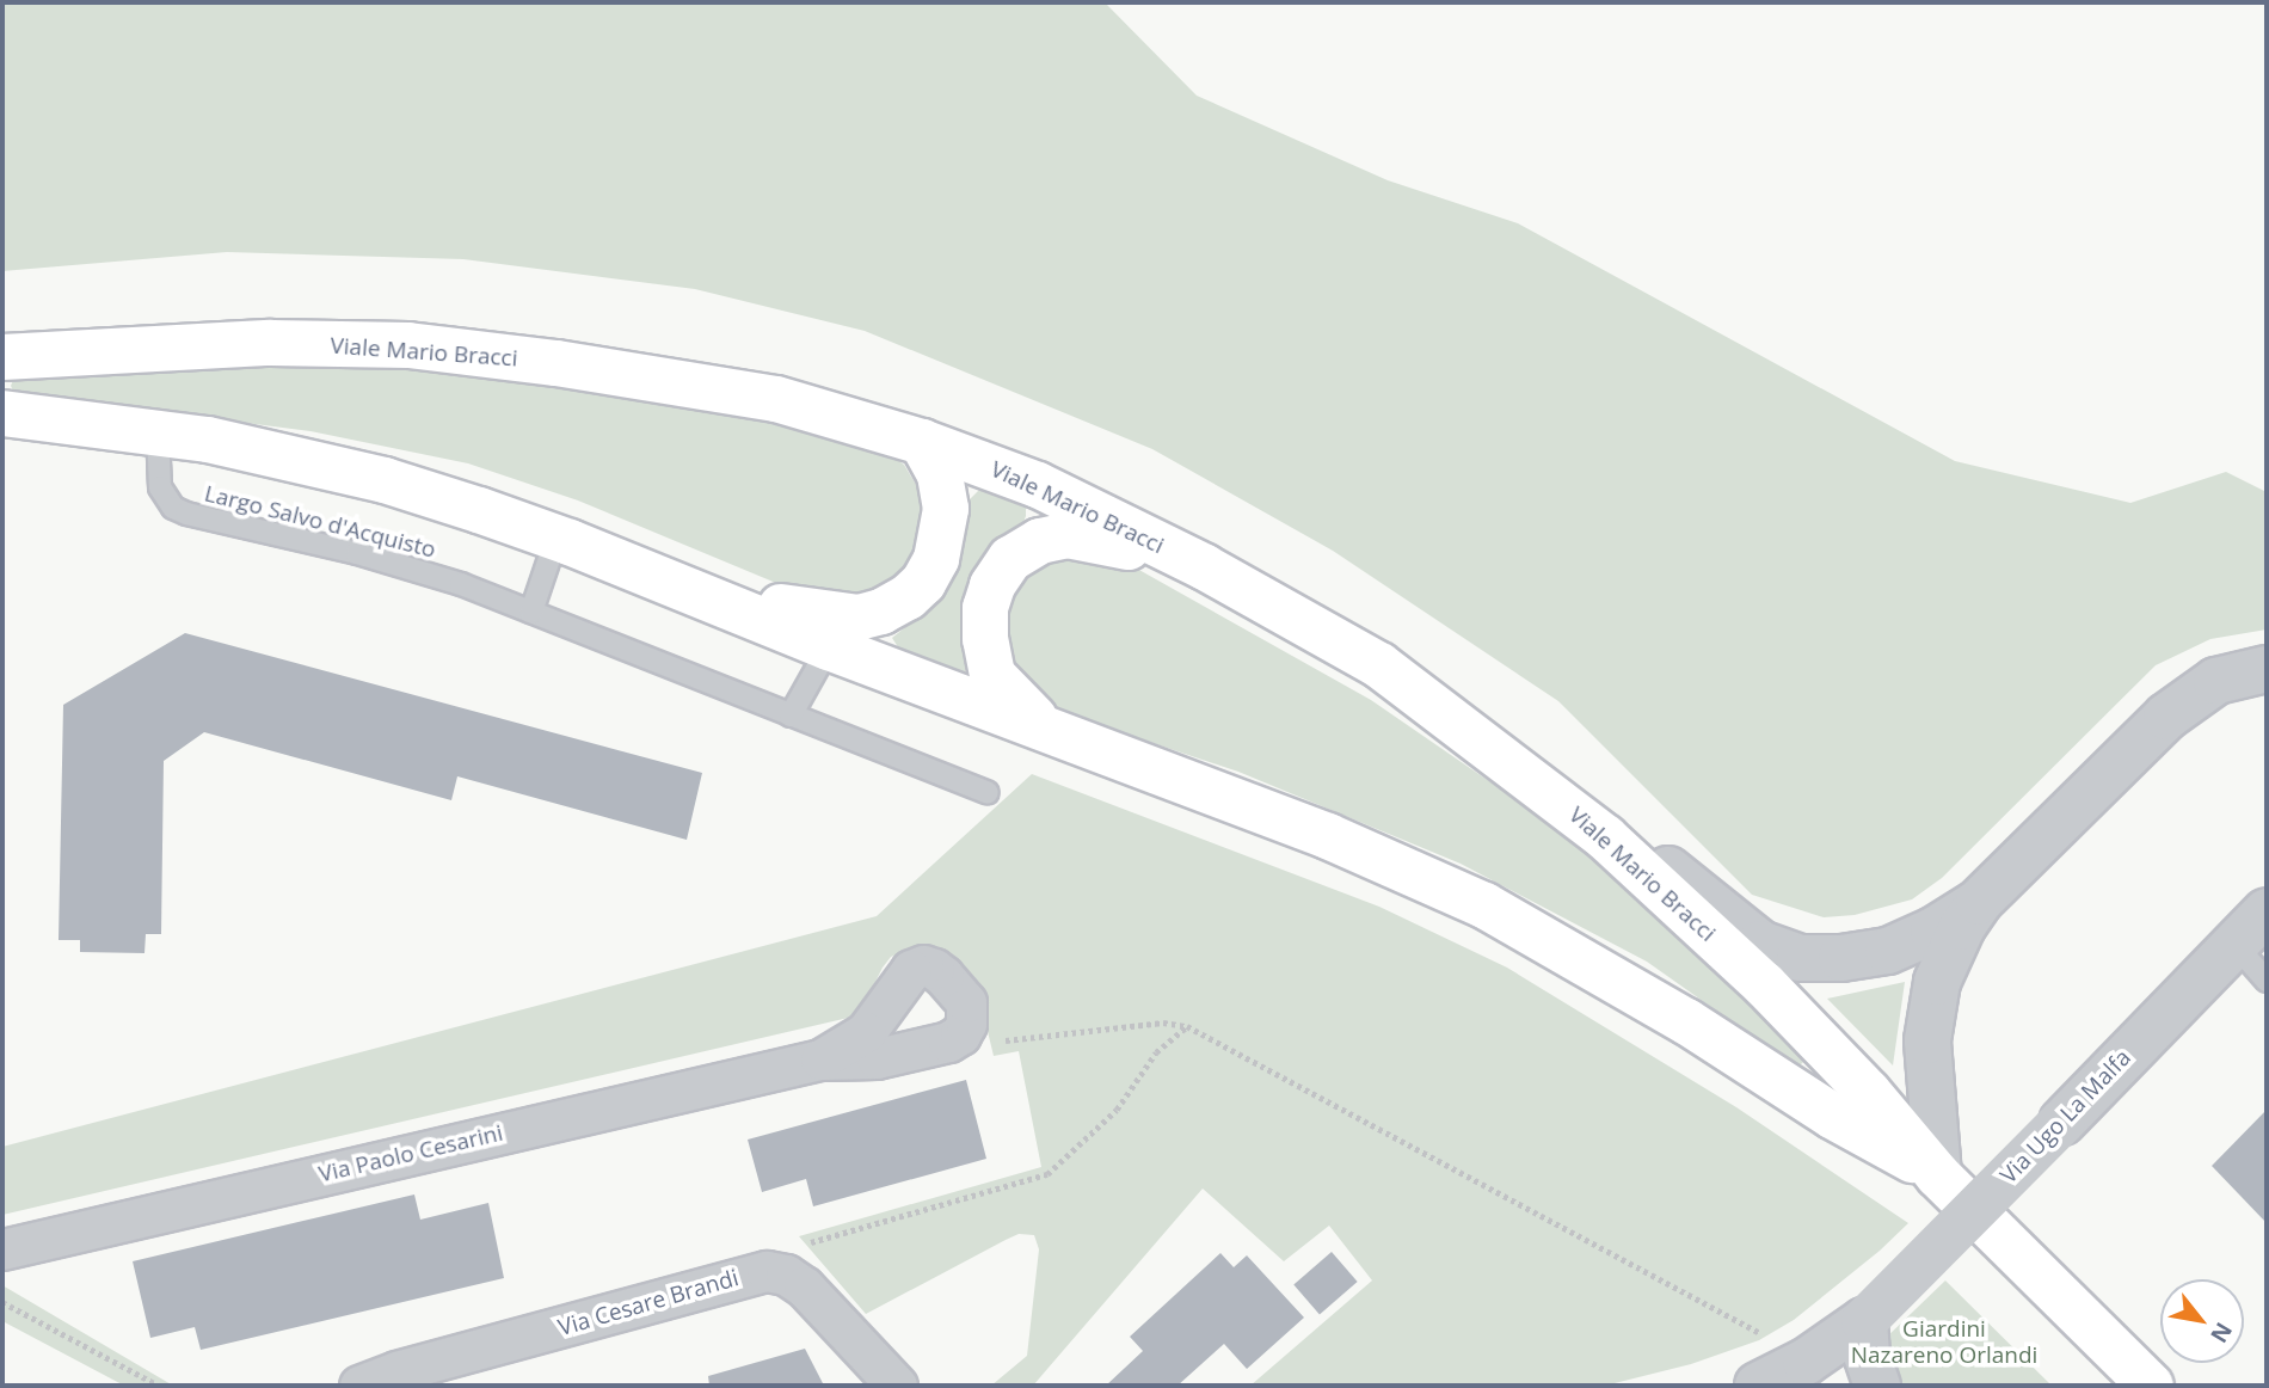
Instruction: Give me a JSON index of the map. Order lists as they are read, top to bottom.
{
  "streets": {
    "main road": ["Viale Mario Bracci"],
    "street": ["Via Ugo La Malfa", "Via Paolo Cesarini", "Via Cesare Brandi"],
    "lane": ["Largo Salvo d'Acquisto"]
  },
  "crossings": [
    ["Viale Mario Bracci", "Largo Salvo d'Acquisto"]
  ],
  "parks": ["Giardini Nazareno Orlandi"],
  "north": "bottom right"
}
